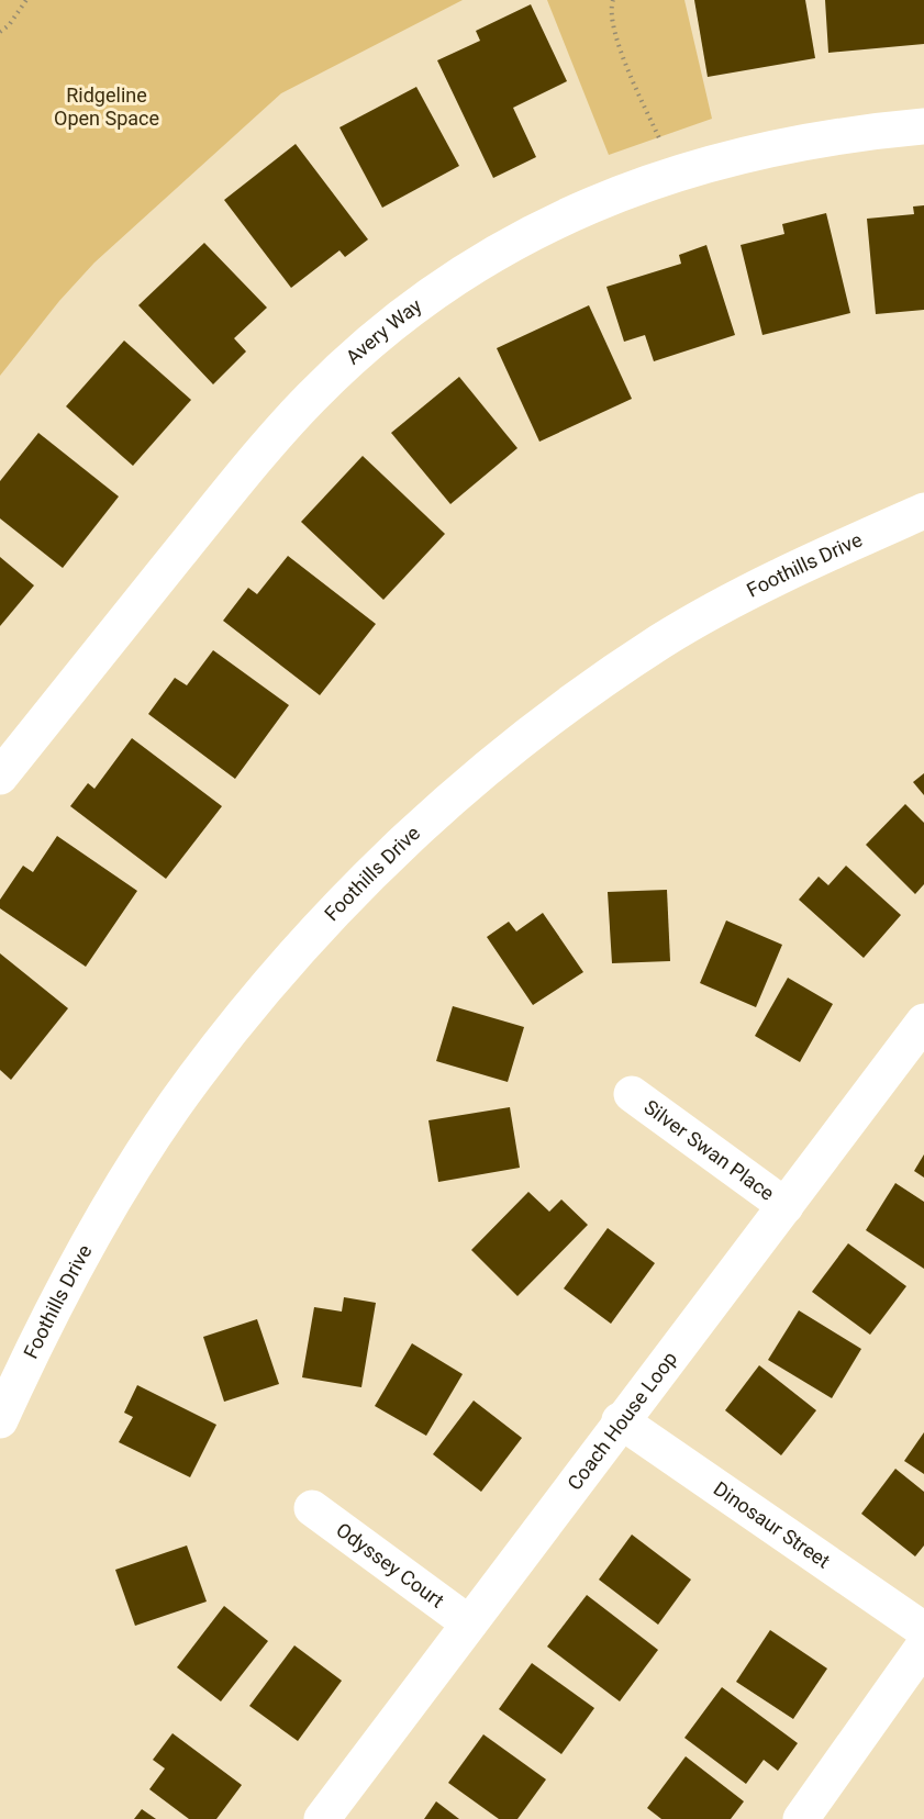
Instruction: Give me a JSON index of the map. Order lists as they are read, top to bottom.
{
  "streets": {
    "street": [
      "Avery Way",
      "Foothills Drive",
      "Silver Swan Place",
      "Coach House Loop",
      "Dinosaur Street",
      "Odyssey Court"
    ]
  },
  "crossings": [
    ["Silver Swan Place", "Coach House Loop"],
    ["Coach House Loop", "Dinosaur Street"],
    ["Coach House Loop", "Odyssey Court"]
  ],
  "parks": ["Ridgeline Open Space"]
}
